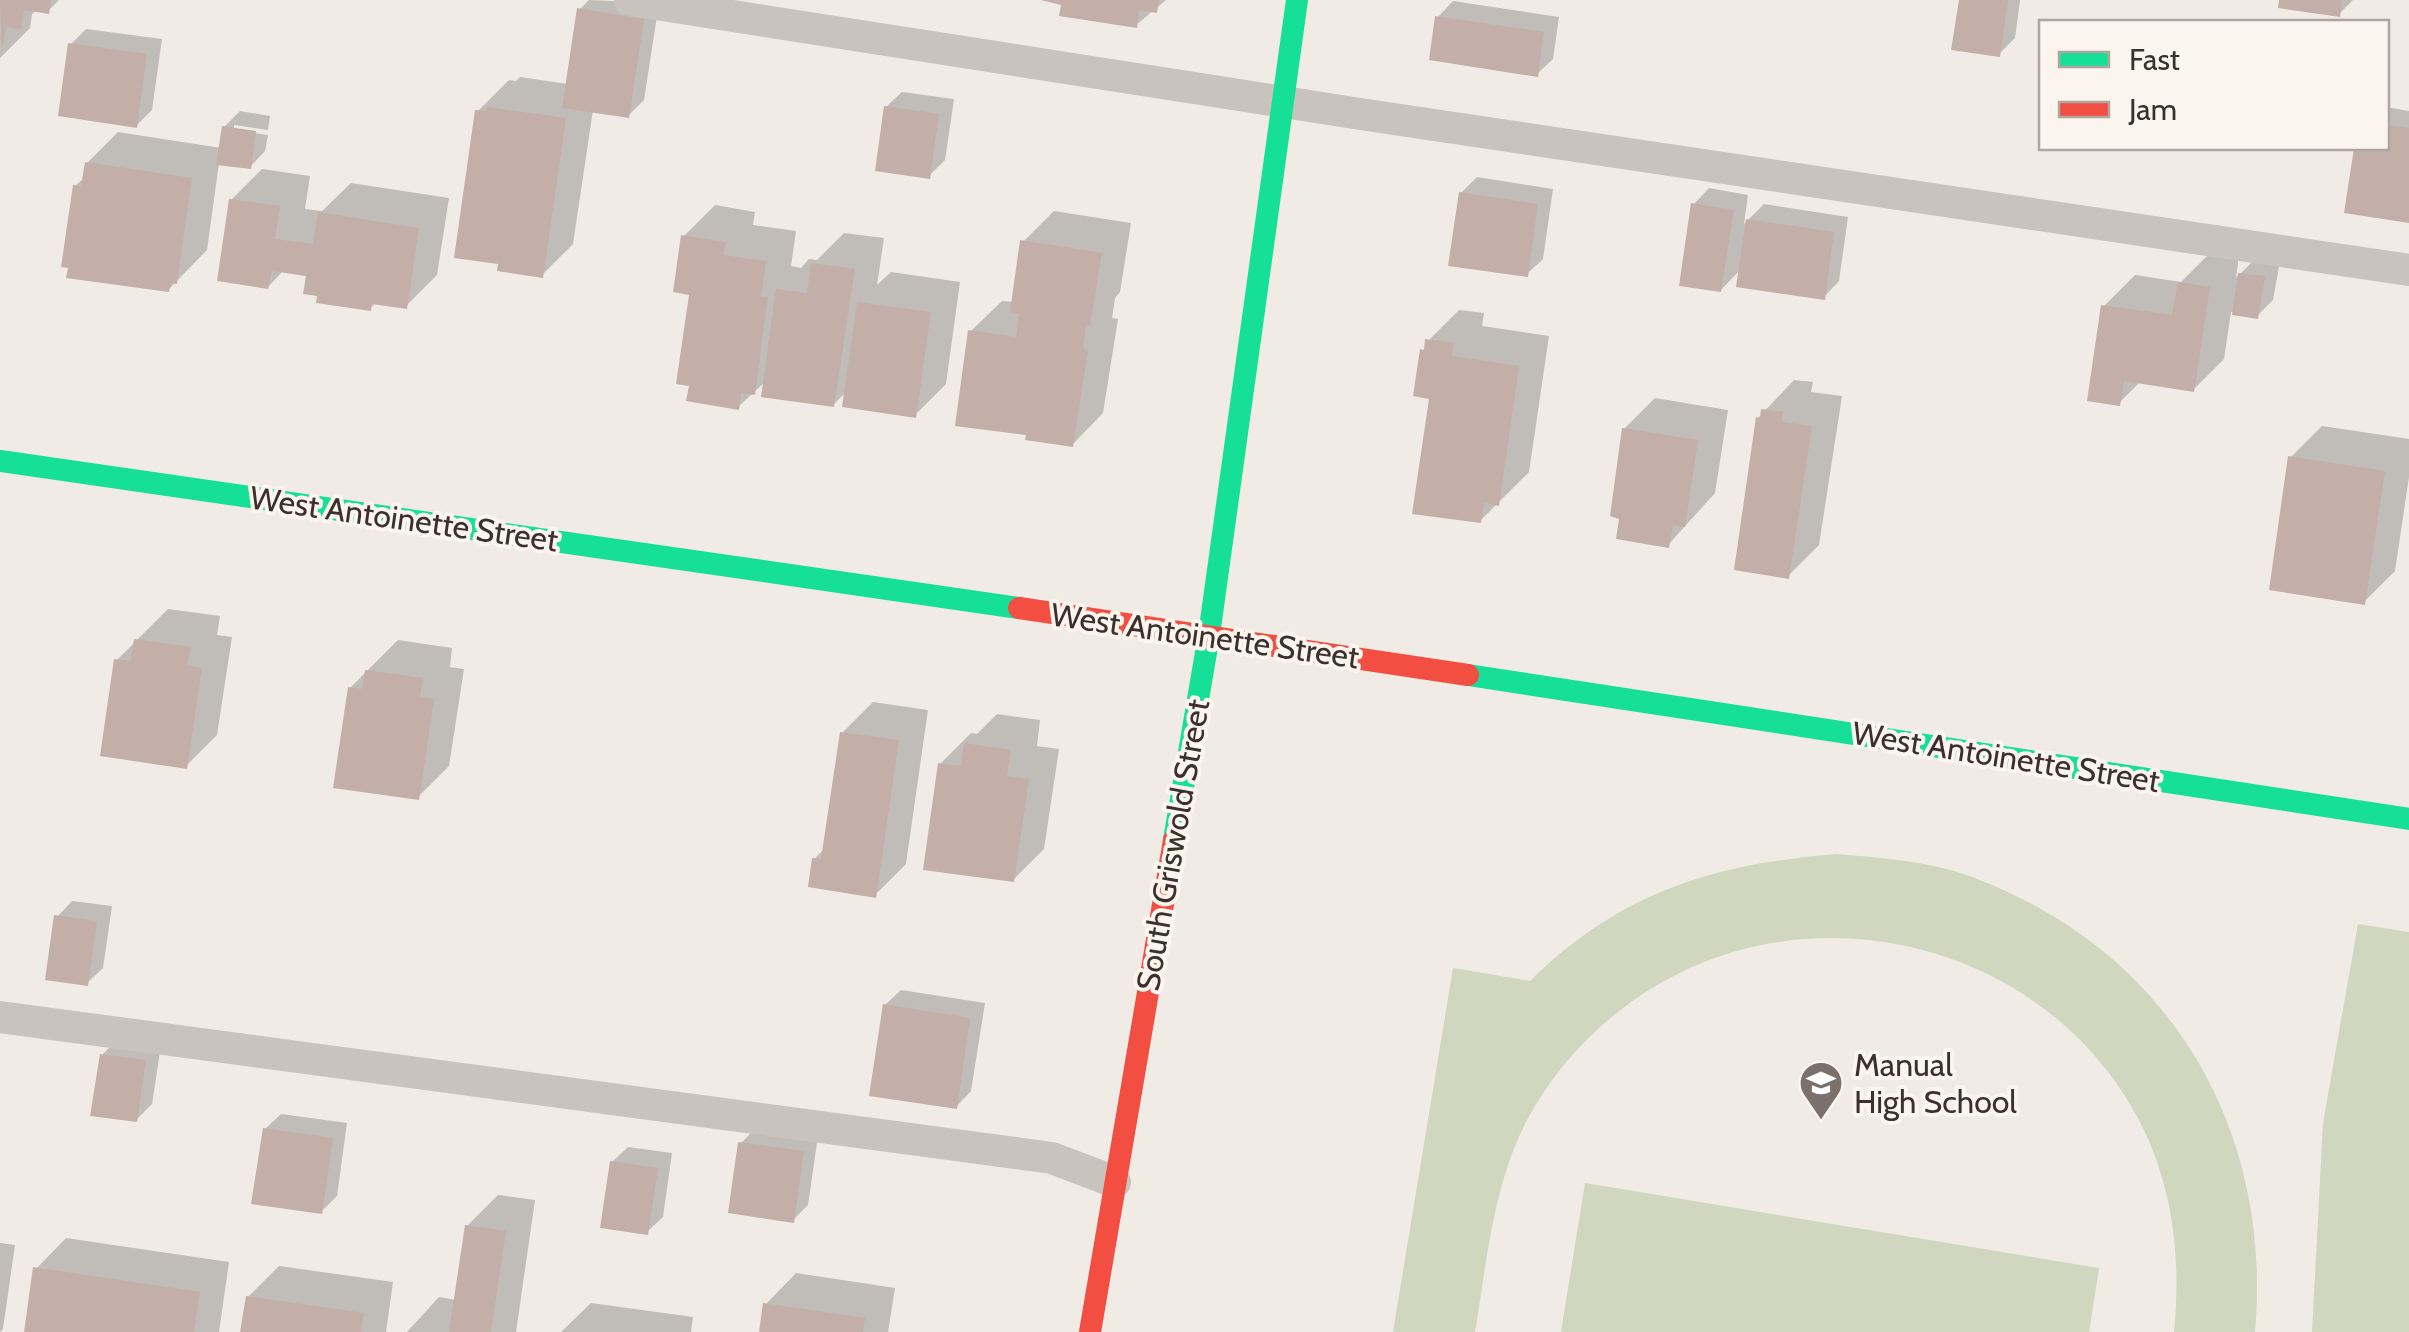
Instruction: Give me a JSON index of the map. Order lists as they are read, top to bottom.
{
  "streets": {
    "street": ["West Antoinette Street", "South Griswold Street"]
  },
  "crossings": [
    ["West Antoinette Street", "South Griswold Street"]
  ],
  "places": {
    "school or university": ["Manual High School"]
  },
  "legend": ["Fast", "Jam"]
}
